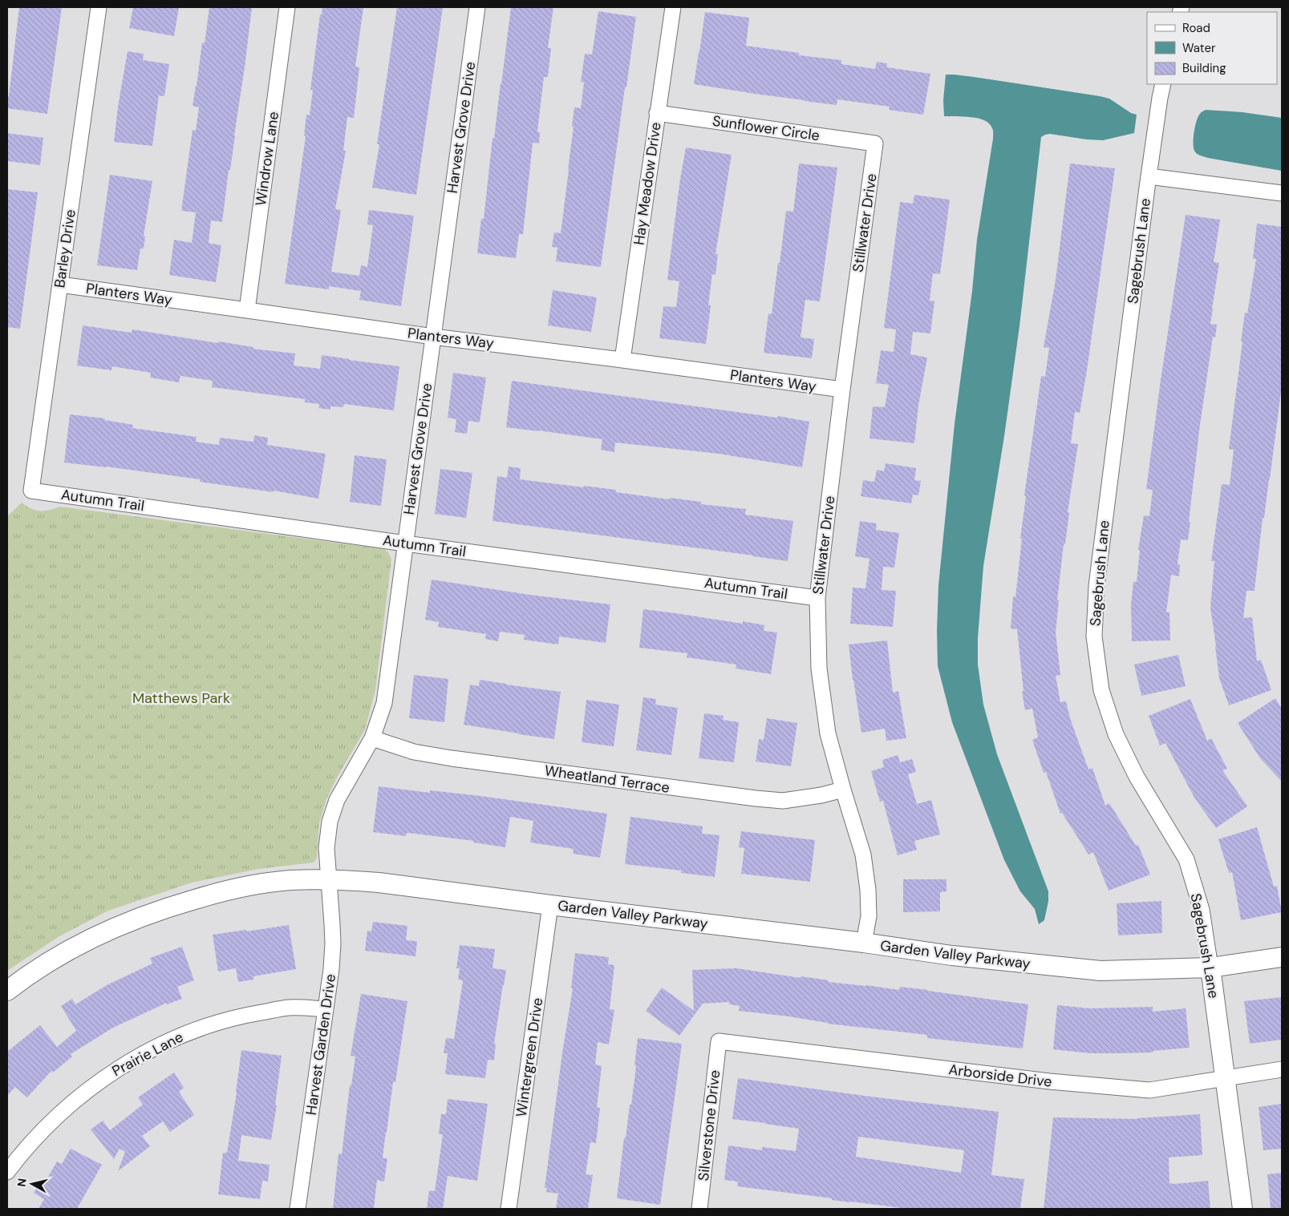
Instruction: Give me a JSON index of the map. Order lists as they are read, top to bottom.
{
  "streets": {
    "street": [
      "Harvest Grove Drive",
      "Sunflower Circle",
      "Windrow Lane",
      "Hay Meadow Drive",
      "Stillwater Drive",
      "Barley Drive",
      "Sagebrush Lane",
      "Planters Way",
      "Autumn Trail",
      "Wheatland Terrace",
      "Garden Valley Parkway",
      "Harvest Garden Drive",
      "Prairie Lane",
      "Wintergreen Drive",
      "Arborside Drive",
      "Silverstone Drive"
    ]
  },
  "crossings": [
    ["Harvest Grove Drive", "Planters Way"],
    ["Harvest Grove Drive", "Autumn Trail"],
    ["Harvest Grove Drive", "Wheatland Terrace"],
    ["Harvest Grove Drive", "Garden Valley Parkway"],
    ["Harvest Grove Drive", "Harvest Garden Drive"],
    ["Sunflower Circle", "Hay Meadow Drive"],
    ["Sunflower Circle", "Stillwater Drive"],
    ["Windrow Lane", "Planters Way"],
    ["Hay Meadow Drive", "Planters Way"],
    ["Stillwater Drive", "Planters Way"],
    ["Stillwater Drive", "Autumn Trail"],
    ["Stillwater Drive", "Wheatland Terrace"],
    ["Stillwater Drive", "Garden Valley Parkway"],
    ["Barley Drive", "Planters Way"],
    ["Barley Drive", "Autumn Trail"],
    ["Sagebrush Lane", "Garden Valley Parkway"],
    ["Sagebrush Lane", "Arborside Drive"],
    ["Garden Valley Parkway", "Harvest Garden Drive"],
    ["Garden Valley Parkway", "Wintergreen Drive"],
    ["Harvest Garden Drive", "Prairie Lane"],
    ["Arborside Drive", "Silverstone Drive"]
  ],
  "parks": ["Matthews Park"],
  "legend": ["Road", "Water", "Building"],
  "north": "left"
}
